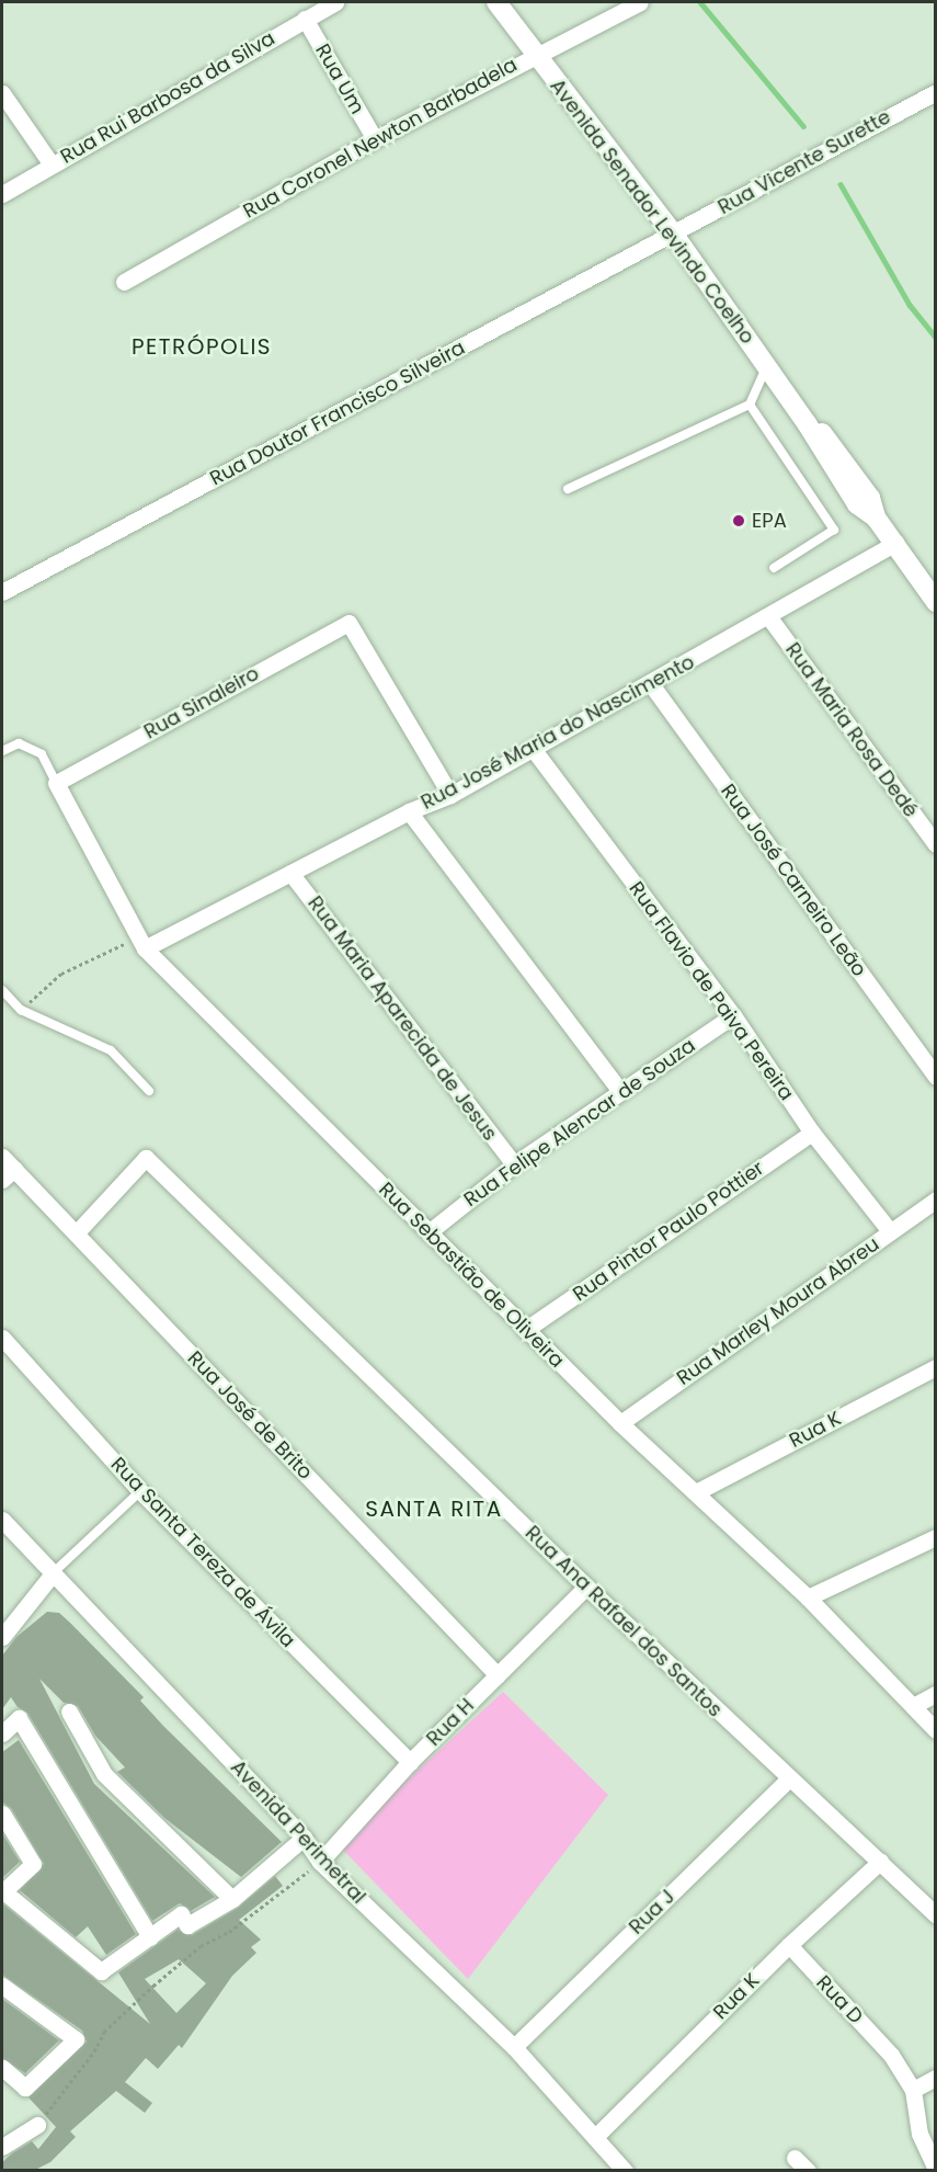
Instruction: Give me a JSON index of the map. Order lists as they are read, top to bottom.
{
  "streets": {
    "street": [
      "Rua Um",
      "Rua Rui Barbosa da Silva",
      "Rua Coronel Newton Barbadela",
      "Rua Vicente Surette",
      "Avenida Senador Levindo Coelho",
      "Rua Doutor Francisco Silveira",
      "Rua Sinaleiro",
      "Rua Maria Rosa Dedé",
      "Rua José Maria do Nascimento",
      "Rua José Carneiro Leão",
      "Rua Flavio de Paiva Pereira",
      "Rua Maria Aparecida de Jesus",
      "Rua Felipe Alencar de Souza",
      "Rua Pintor Paulo Pottier",
      "Rua Sebastião de Oliveira",
      "Rua Marley Moura Abreu",
      "Rua José de Brito",
      "Rua K",
      "Rua Santa Tereza de Ávila",
      "Rua Ana Rafael dos Santos",
      "Rua H",
      "Avenida Perimetral",
      "Rua J",
      "Rua D"
    ]
  },
  "crossings": [
    ["Rua Um", "Rua Rui Barbosa da Silva"],
    ["Rua Um", "Rua Coronel Newton Barbadela"],
    ["Rua Coronel Newton Barbadela", "Avenida Senador Levindo Coelho"],
    ["Rua Vicente Surette", "Avenida Senador Levindo Coelho"],
    ["Rua Vicente Surette", "Rua Doutor Francisco Silveira"],
    ["Avenida Senador Levindo Coelho", "Rua Doutor Francisco Silveira"],
    ["Avenida Senador Levindo Coelho", "Rua José Maria do Nascimento"],
    ["Rua Sinaleiro", "Rua José Maria do Nascimento"],
    ["Rua Sinaleiro", "Rua Sebastião de Oliveira"],
    ["Rua Maria Rosa Dedé", "Rua José Maria do Nascimento"],
    ["Rua José Maria do Nascimento", "Rua José Carneiro Leão"],
    ["Rua José Maria do Nascimento", "Rua Flavio de Paiva Pereira"],
    ["Rua José Maria do Nascimento", "Rua Maria Aparecida de Jesus"],
    ["Rua José Maria do Nascimento", "Rua Sebastião de Oliveira"],
    ["Rua Flavio de Paiva Pereira", "Rua Felipe Alencar de Souza"],
    ["Rua Flavio de Paiva Pereira", "Rua Pintor Paulo Pottier"],
    ["Rua Flavio de Paiva Pereira", "Rua Marley Moura Abreu"],
    ["Rua Maria Aparecida de Jesus", "Rua Felipe Alencar de Souza"],
    ["Rua Felipe Alencar de Souza", "Rua Sebastião de Oliveira"],
    ["Rua Pintor Paulo Pottier", "Rua Sebastião de Oliveira"],
    ["Rua Sebastião de Oliveira", "Rua Marley Moura Abreu"],
    ["Rua Sebastião de Oliveira", "Rua K"],
    ["Rua José de Brito", "Rua Ana Rafael dos Santos"],
    ["Rua José de Brito", "Rua H"],
    ["Rua K", "Rua Ana Rafael dos Santos"],
    ["Rua K", "Avenida Perimetral"],
    ["Rua K", "Rua D"],
    ["Rua Santa Tereza de Ávila", "Rua H"],
    ["Rua Ana Rafael dos Santos", "Rua H"],
    ["Rua Ana Rafael dos Santos", "Rua J"],
    ["Rua H", "Avenida Perimetral"],
    ["Avenida Perimetral", "Rua J"]
  ],
  "districts": ["PETRÓPOLIS", "SANTA RITA"],
  "places": ["EPA"]
}
